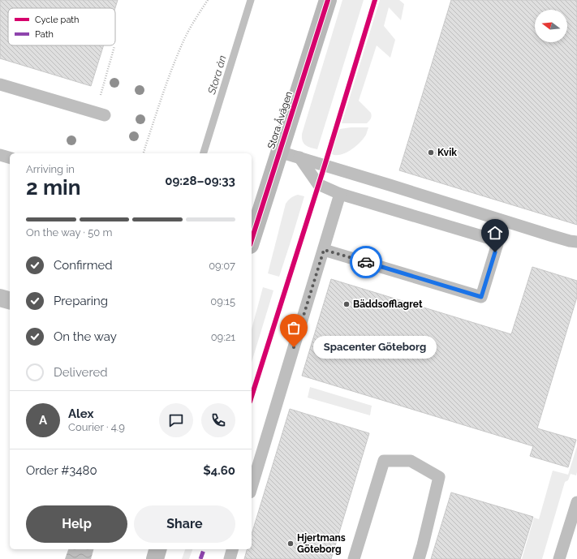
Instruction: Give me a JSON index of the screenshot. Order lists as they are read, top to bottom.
{
  "streets": {
    "street": ["Stora Åvägen"]
  },
  "water": ["Stora ån"],
  "places": [
    "Kvik",
    "Bäddsofflagret",
    "Spacenter Göteborg",
    "Hjertmans Göteborg"
  ],
  "legend": ["Cycle path", "Path"],
  "north": "left",
  "page": {
    "heading": ["2 min", "Arriving in", "09:28–09:33"],
    "panel": [
      "Alex",
      "Courier · 4.9",
      "Order #3480",
      "$4.60"
    ],
    "bar": "On the way · 50 m",
    "list": [
      ["Confirmed", "09:07"],
      ["Preparing", "09:15"],
      ["On the way", "09:21"],
      "Delivered"
    ],
    "bubble": "Spacenter Göteborg",
    "round": "A",
    "buttons": ["Help", "Share"]
  }
}
